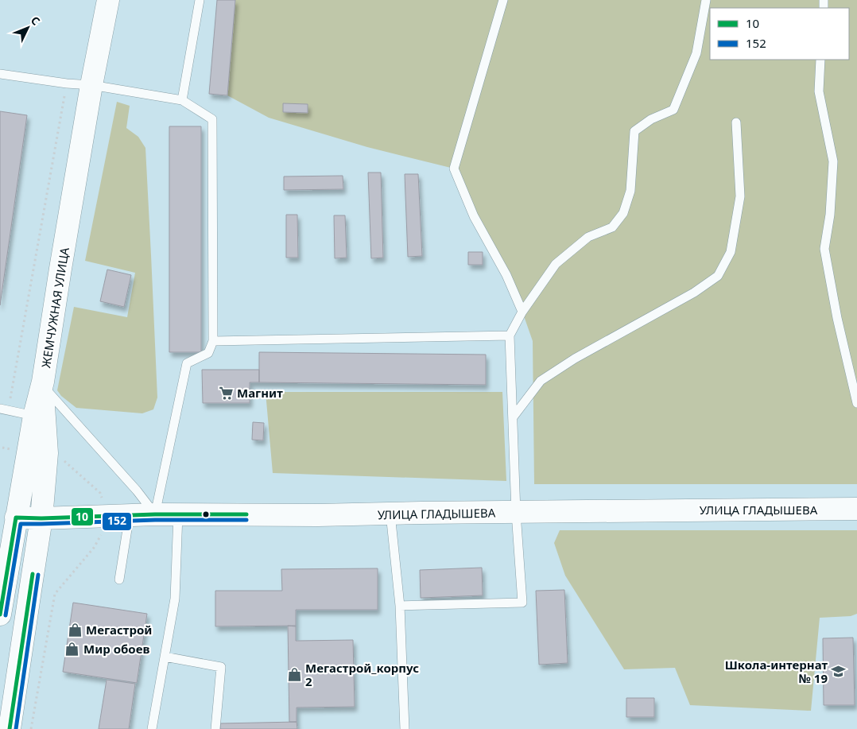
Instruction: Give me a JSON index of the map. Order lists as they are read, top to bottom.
{
  "streets": {
    "main road": ["ЖЕМЧУЖНАЯ УЛИЦА", "УЛИЦА ГЛАДЫШЕВА"]
  },
  "crossings": [
    ["ЖЕМЧУЖНАЯ УЛИЦА", "УЛИЦА ГЛАДЫШЕВА"]
  ],
  "places": {
    "supermarket": ["Магнит"],
    "shop": ["Мегастрой", "Мир обоев", "Мегастрой_корпус 2"],
    "school or university": ["Школа-интернат № 19"]
  },
  "lines": ["transit line 10", "transit line 152"],
  "legend": ["10", "152"],
  "north": "top right"
}
